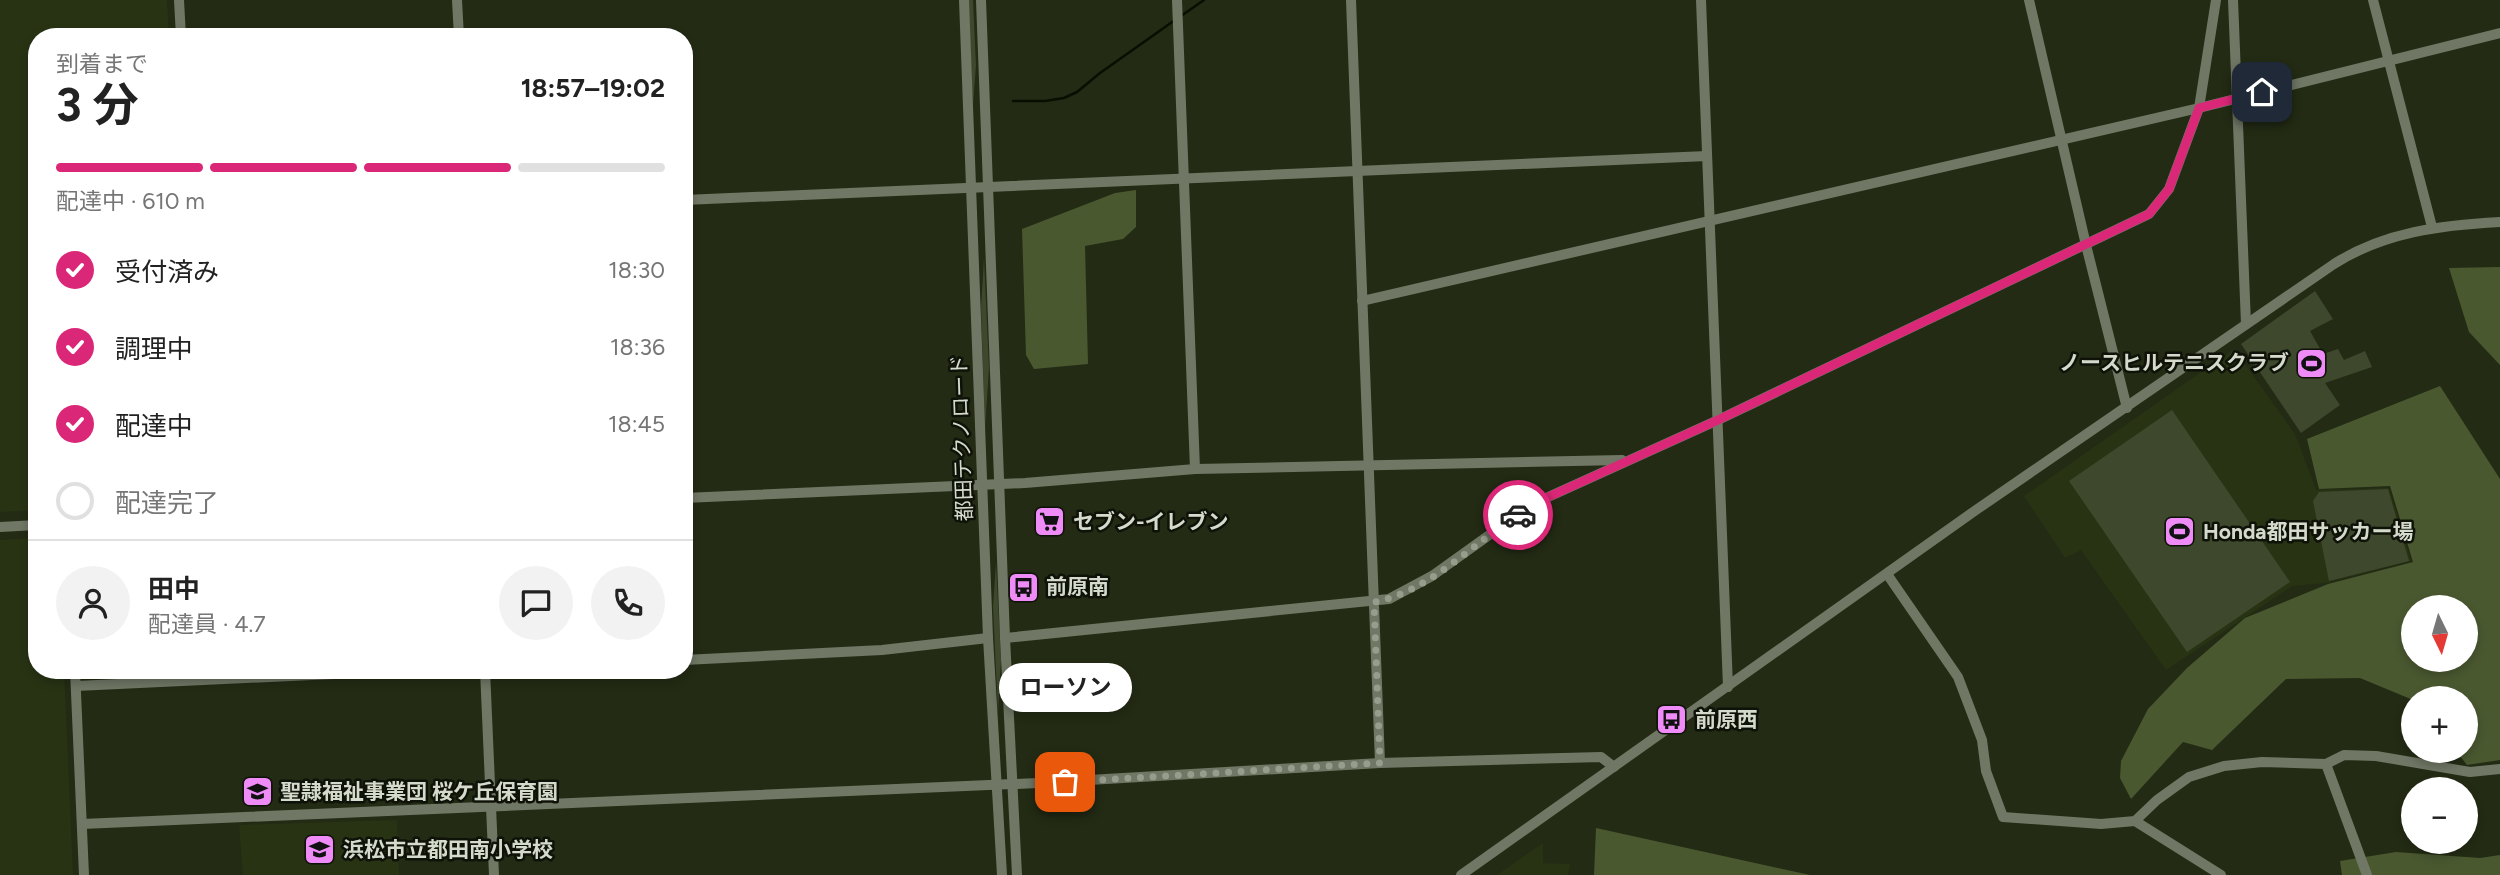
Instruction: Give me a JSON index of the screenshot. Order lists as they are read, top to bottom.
{
  "streets": {
    "street": ["都田テクノロード"]
  },
  "places": {
    "sports": ["ノースヒルテニスクラブ", "Honda都田サッカー場"],
    "supermarket": ["セブン-イレブン"],
    "bus stop": ["前原南", "前原西"],
    "other": ["ローソン"],
    "school or university": ["聖隷福祉事業団 桜ケ丘保育園", "浜松市立都田南小学校"]
  },
  "north": "bottom",
  "page": {
    "heading": ["3 分", "到着まで", "18:57–19:02"],
    "panel": ["田中", "配達員 · 4.7"],
    "bar": "配達中 · 610 m",
    "list": [
      ["受付済み", "18:30"],
      ["調理中", "18:36"],
      ["配達中", "18:45"],
      "配達完了"
    ],
    "map_buttons": ["+", "−"],
    "bubble": "ローソン"
  }
}
